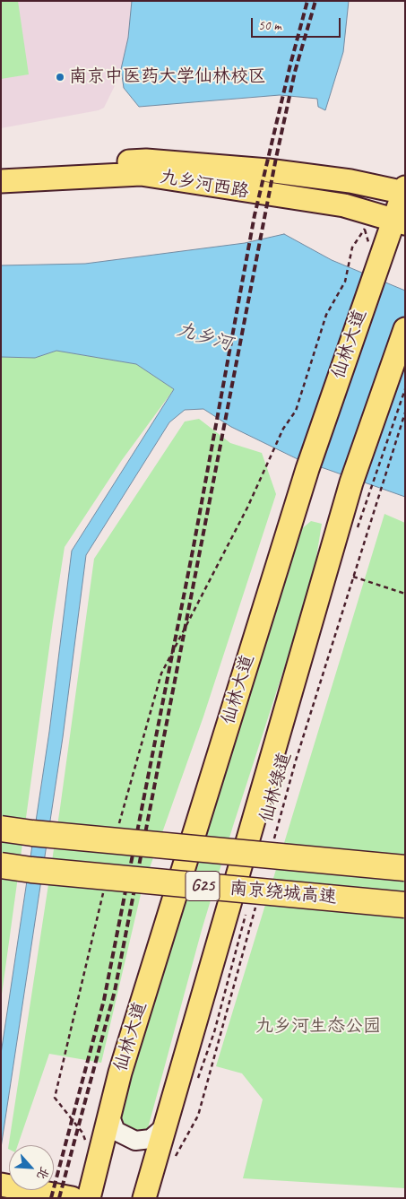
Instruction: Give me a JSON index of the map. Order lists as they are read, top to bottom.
{
  "streets": {
    "highway": ["G25", "南京绕城高速"],
    "main road": ["九乡河西路", "仙林大道"],
    "path": ["仙林绿道"]
  },
  "crossings": [
    ["九乡河西路", "仙林大道"]
  ],
  "water": ["九乡河"],
  "parks": ["九乡河生态公园"],
  "places": ["南京中医药大学仙林校区"],
  "scale_bar": "50 m",
  "north": "bottom right"
}
